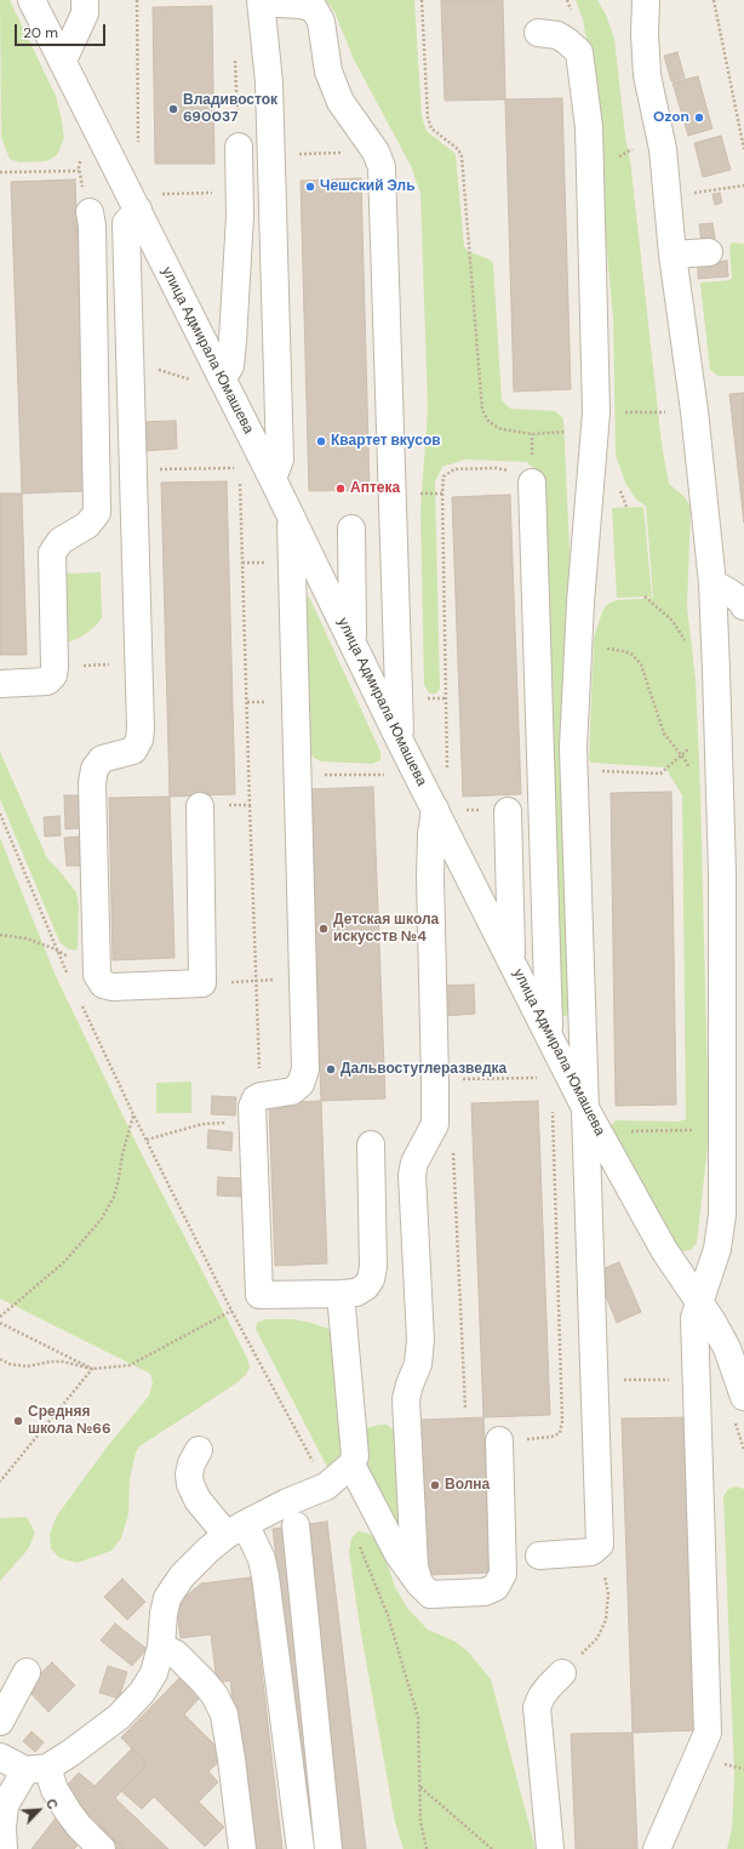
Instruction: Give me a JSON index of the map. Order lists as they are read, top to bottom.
{
  "streets": {
    "street": ["улица Адмирала Юмашева"]
  },
  "places": [
    "Владивосток 690037",
    "Ozon",
    "Чешский Эль",
    "Квартет вкусов",
    "Аптека",
    "Детская школа искусств №4",
    "Дальвостуглеразведка",
    "Средняя школа №66",
    "Волна"
  ],
  "scale_bar": "20 m",
  "north": "top right"
}
